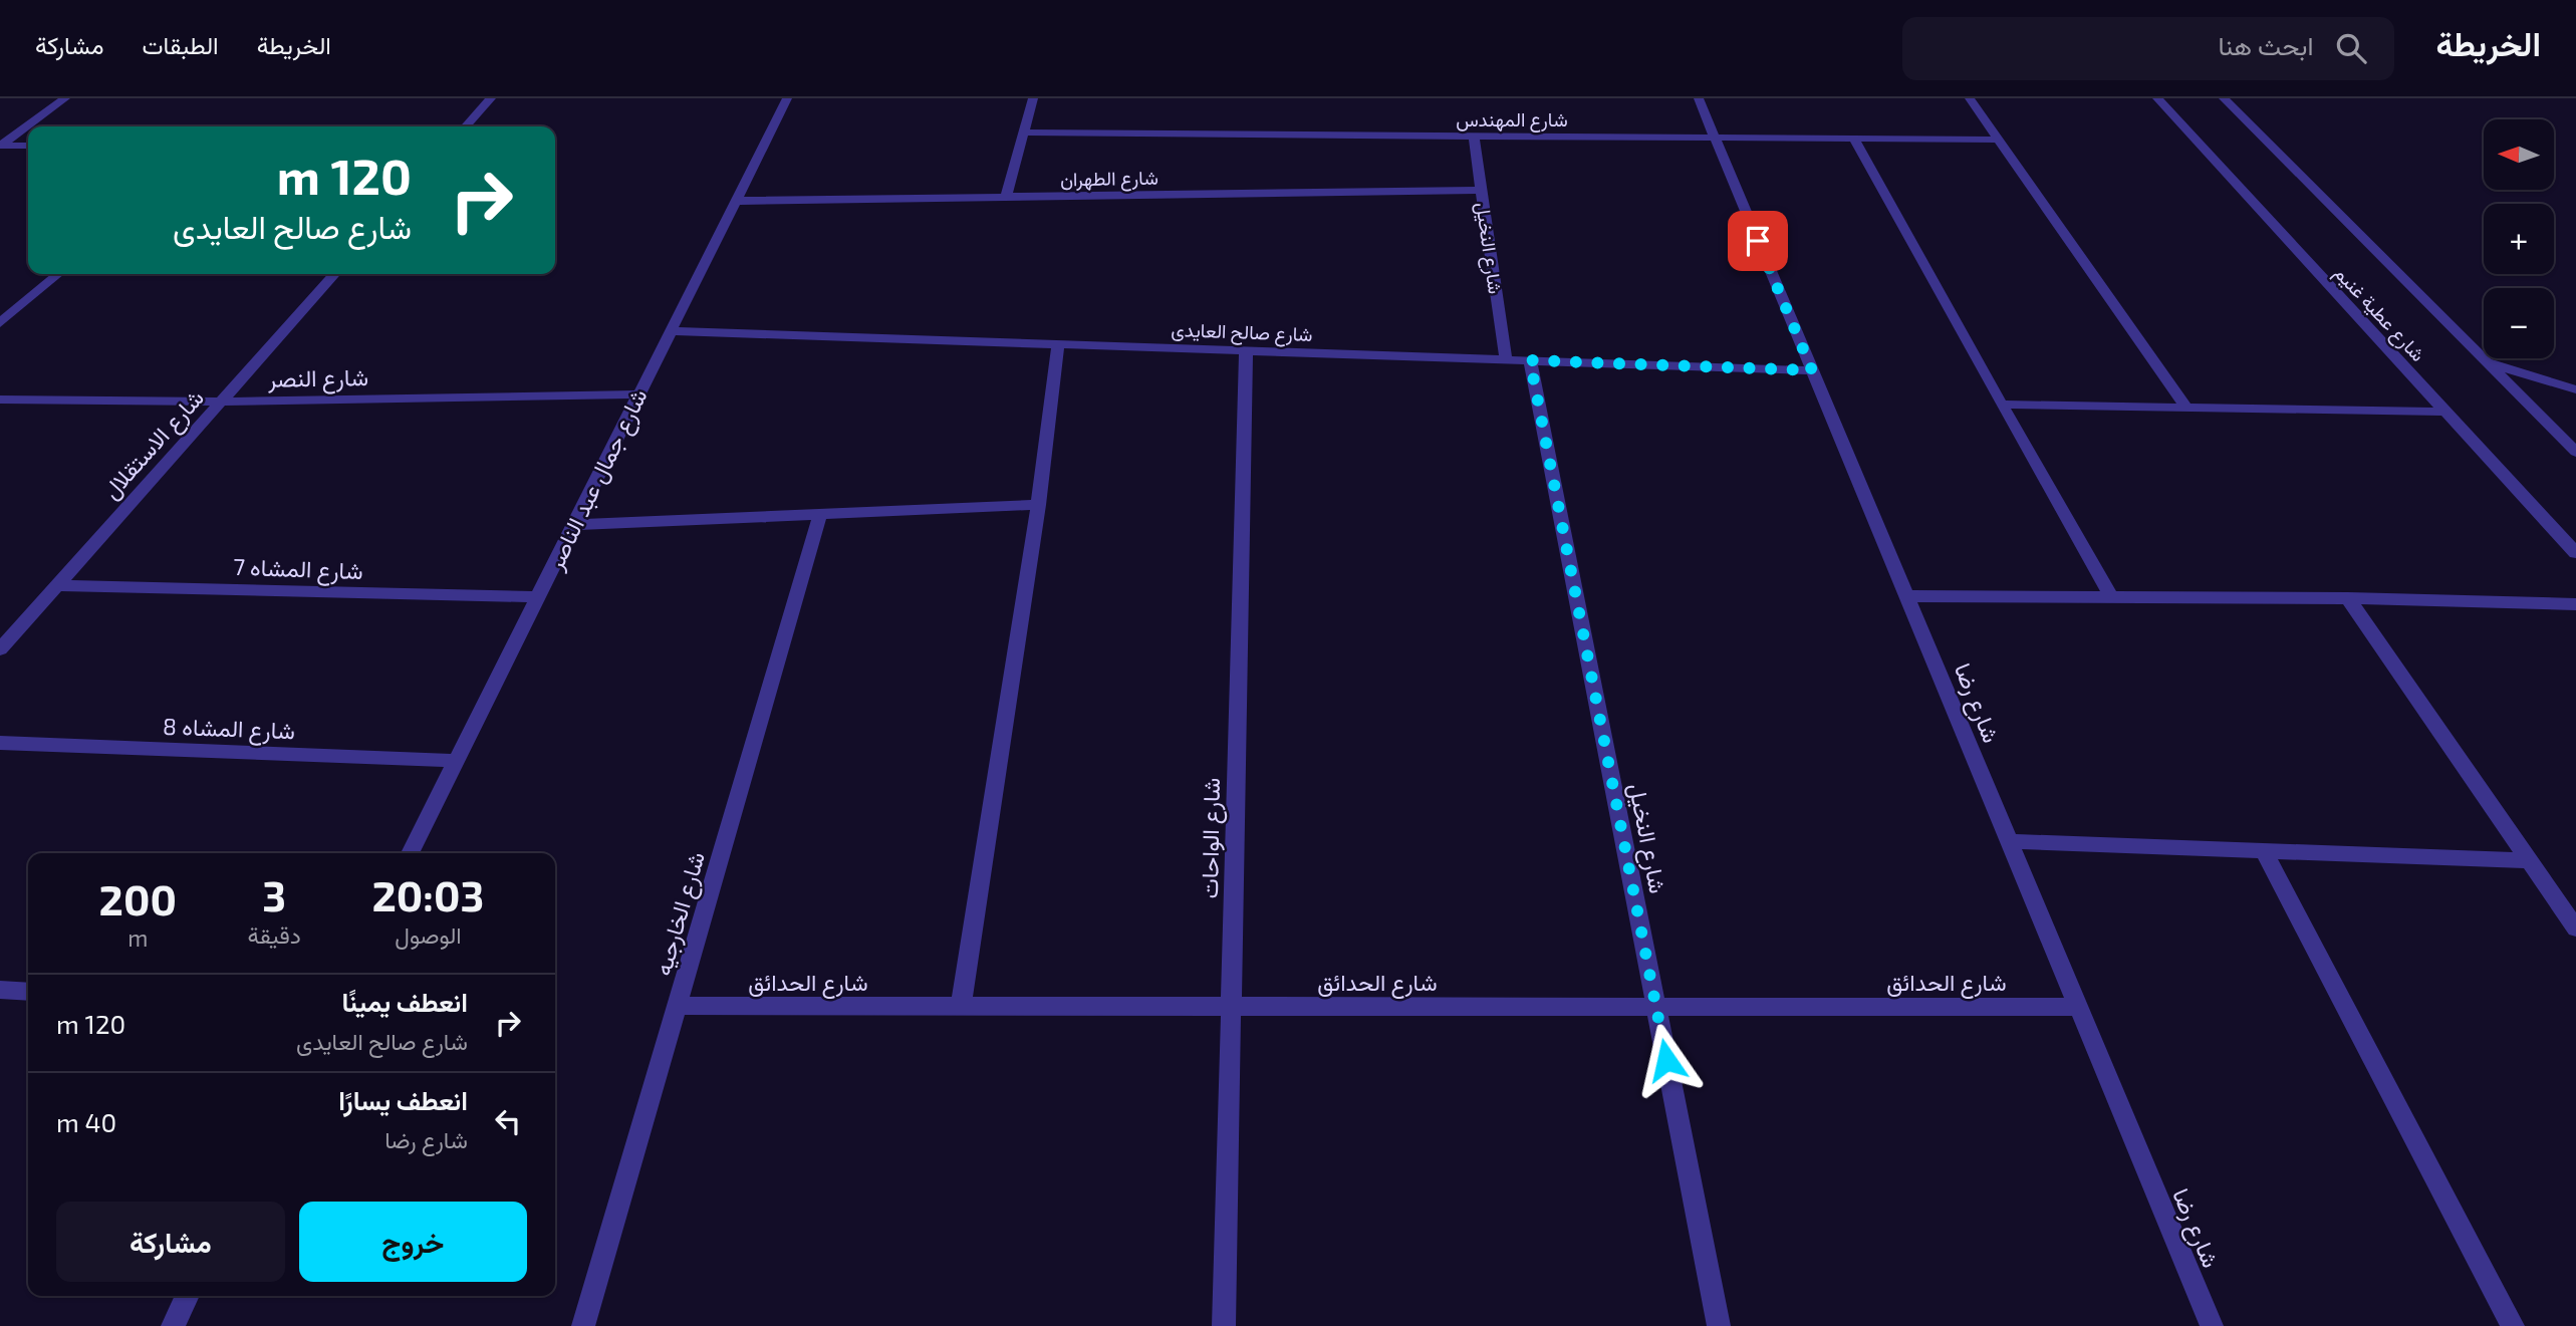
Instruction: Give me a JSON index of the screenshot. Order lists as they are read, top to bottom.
{
  "streets": {
    "street": [
      "شارع المهندس",
      "شارع الطهران",
      "شارع النخيل",
      "شارع عطية غنيم",
      "شارع صالح العايدى",
      "شارع النصر",
      "شارع الاستقلال",
      "شارع جمال عبد الناصر",
      "شارع المشاه 7",
      "شارع رضا",
      "شارع المشاه 8",
      "شارع الواحات",
      "شارع الخارجيه",
      "شارع الحدائق"
    ]
  },
  "crossings": [
    ["شارع المهندس", "شارع النخيل"],
    ["شارع المهندس", "شارع رضا"],
    ["شارع الطهران", "شارع النخيل"],
    ["شارع الطهران", "شارع جمال عبد الناصر"],
    ["شارع النخيل", "شارع صالح العايدى"],
    ["شارع النخيل", "شارع الحدائق"],
    ["شارع صالح العايدى", "شارع جمال عبد الناصر"],
    ["شارع صالح العايدى", "شارع رضا"],
    ["شارع صالح العايدى", "شارع الواحات"],
    ["شارع النصر", "شارع الاستقلال"],
    ["شارع النصر", "شارع جمال عبد الناصر"],
    ["شارع الاستقلال", "شارع المشاه 7"],
    ["شارع جمال عبد الناصر", "شارع المشاه 7"],
    ["شارع جمال عبد الناصر", "شارع المشاه 8"],
    ["شارع رضا", "شارع الحدائق"],
    ["شارع الواحات", "شارع الحدائق"],
    ["شارع الخارجيه", "شارع الحدائق"]
  ],
  "north": "left",
  "page": {
    "header": "الخريطة",
    "search": "ابحث هنا",
    "nav": ["الخريطة", "الطبقات", "مشاركة"],
    "map_buttons": ["+", "−"],
    "turn": ["120 m", "شارع صالح العايدى"],
    "eta": [
      "20:03",
      "الوصول",
      "3",
      "دقيقة",
      "200",
      "m"
    ],
    "list": [
      {
        "name": "انعطف يمينًا",
        "note": "شارع صالح العايدى",
        "value": "120 m"
      },
      {
        "name": "انعطف يسارًا",
        "note": "شارع رضا",
        "value": "40 m"
      }
    ],
    "buttons": ["خروج", "مشاركة"]
  }
}
